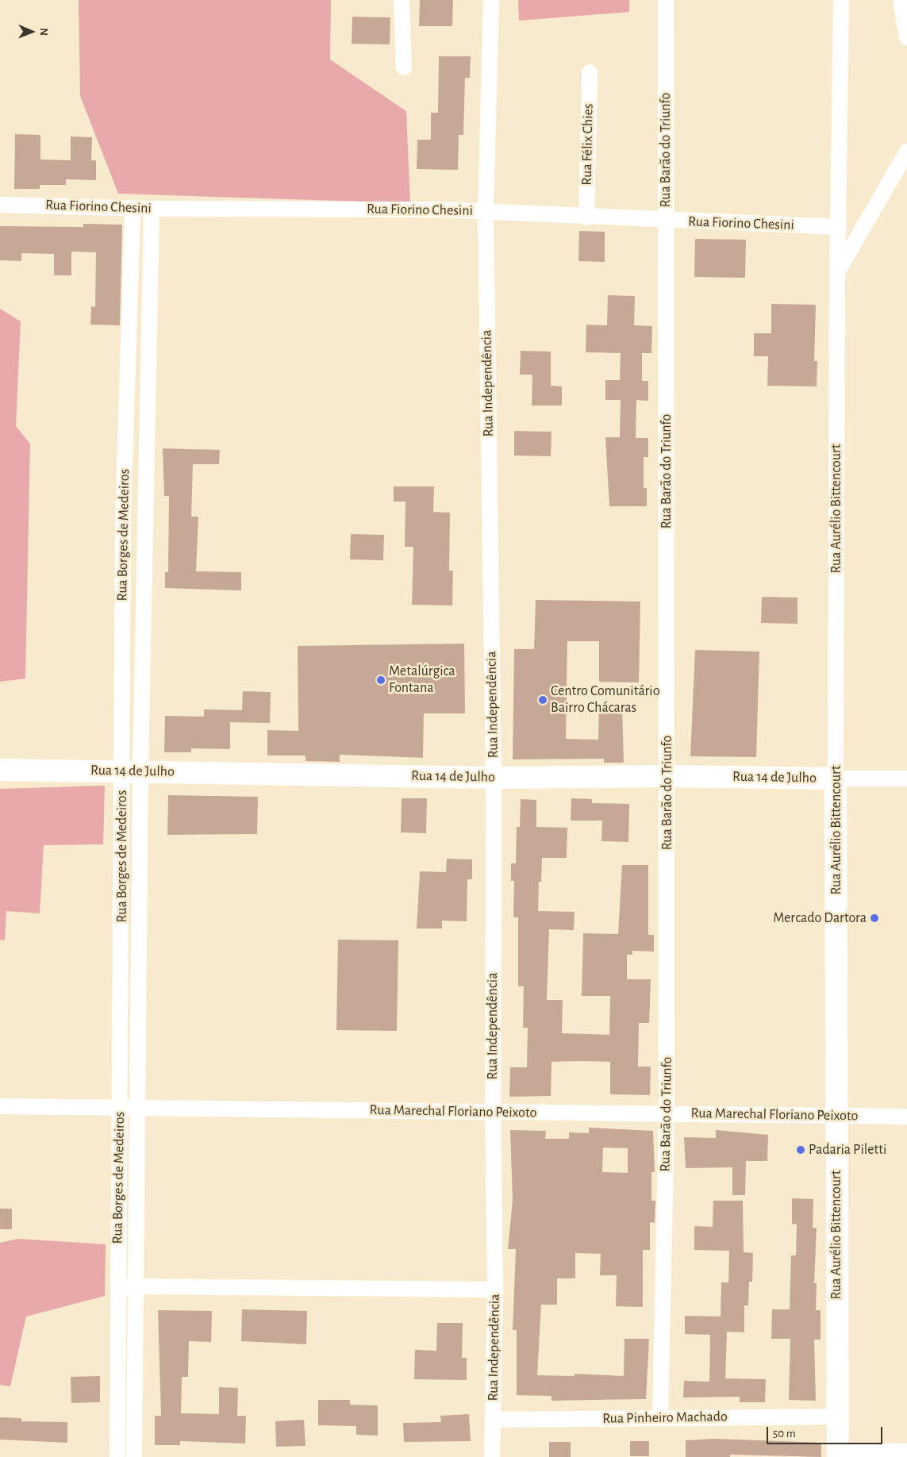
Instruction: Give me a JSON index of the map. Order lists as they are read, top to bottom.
{
  "streets": {
    "street": [
      "Rua Félix Chies",
      "Rua Barão do Triunfo",
      "Rua Fiorino Chesini",
      "Rua Independência",
      "Rua Aurélio Bittencourt",
      "Rua Borges de Medeiros",
      "Rua 14 de Julho",
      "Rua Marechal Floriano Peixoto",
      "Rua Pinheiro Machado"
    ]
  },
  "crossings": [
    ["Rua Félix Chies", "Rua Fiorino Chesini"],
    ["Rua Barão do Triunfo", "Rua Fiorino Chesini"],
    ["Rua Barão do Triunfo", "Rua 14 de Julho"],
    ["Rua Barão do Triunfo", "Rua Marechal Floriano Peixoto"],
    ["Rua Barão do Triunfo", "Rua Pinheiro Machado"],
    ["Rua Fiorino Chesini", "Rua Independência"],
    ["Rua Fiorino Chesini", "Rua Aurélio Bittencourt"],
    ["Rua Fiorino Chesini", "Rua Borges de Medeiros"],
    ["Rua Independência", "Rua 14 de Julho"],
    ["Rua Independência", "Rua Marechal Floriano Peixoto"],
    ["Rua Independência", "Rua Pinheiro Machado"],
    ["Rua Aurélio Bittencourt", "Rua 14 de Julho"],
    ["Rua Aurélio Bittencourt", "Rua Marechal Floriano Peixoto"],
    ["Rua Aurélio Bittencourt", "Rua Pinheiro Machado"],
    ["Rua Borges de Medeiros", "Rua 14 de Julho"],
    ["Rua Borges de Medeiros", "Rua Marechal Floriano Peixoto"]
  ],
  "places": [
    "Metalúrgica Fontana",
    "Centro Comunitário Bairro Chácaras",
    "Mercado Dartora",
    "Padaria Piletti"
  ],
  "scale_bar": "50 m",
  "north": "right"
}
